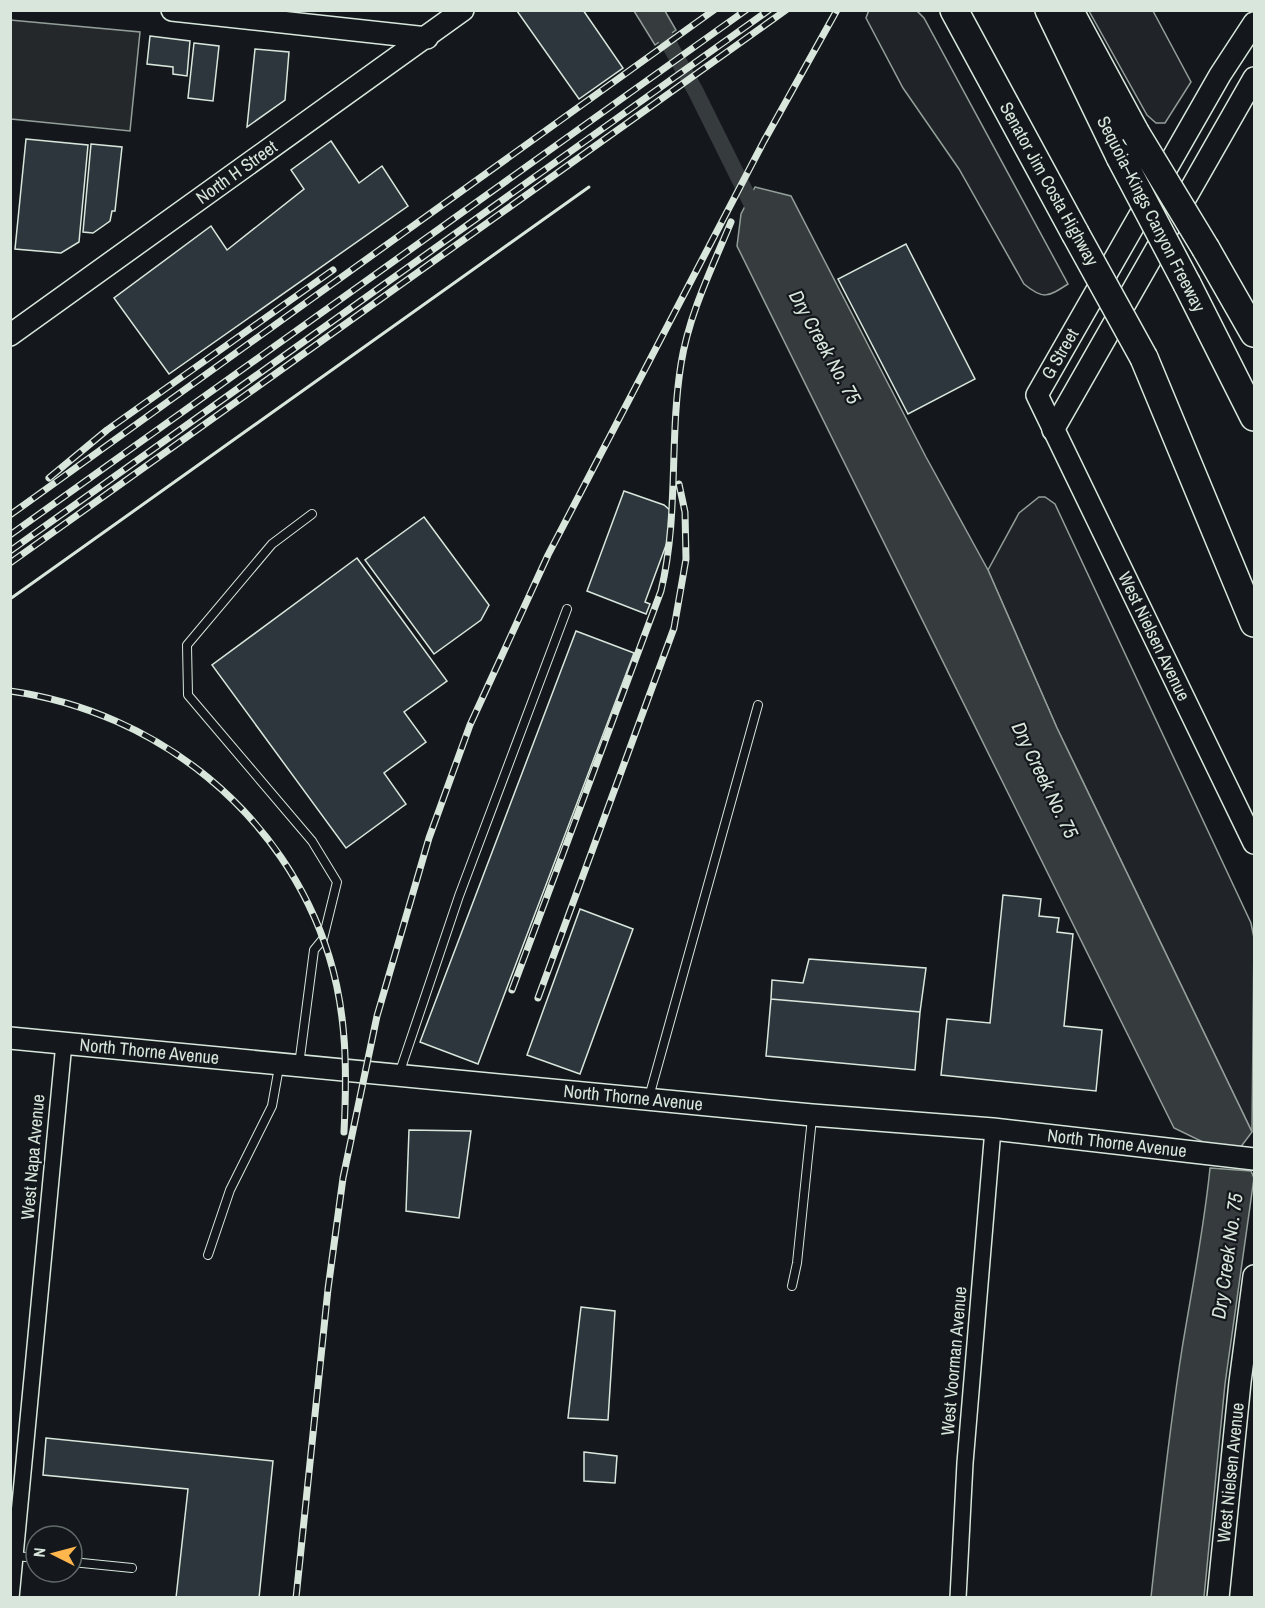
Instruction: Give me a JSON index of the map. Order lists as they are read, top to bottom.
{
  "streets": {
    "highway": ["Senator Jim Costa Highway", "Sequoia–Kings Canyon Freeway"],
    "street": [
      "North H Street",
      "G Street",
      "West Nielsen Avenue",
      "North Thorne Avenue",
      "West Napa Avenue",
      "West Voorman Avenue"
    ]
  },
  "crossings": [
    ["G Street", "West Nielsen Avenue"],
    ["North Thorne Avenue", "West Napa Avenue"],
    ["North Thorne Avenue", "West Voorman Avenue"]
  ],
  "water": ["Dry Creek No. 75"],
  "north": "left"
}
